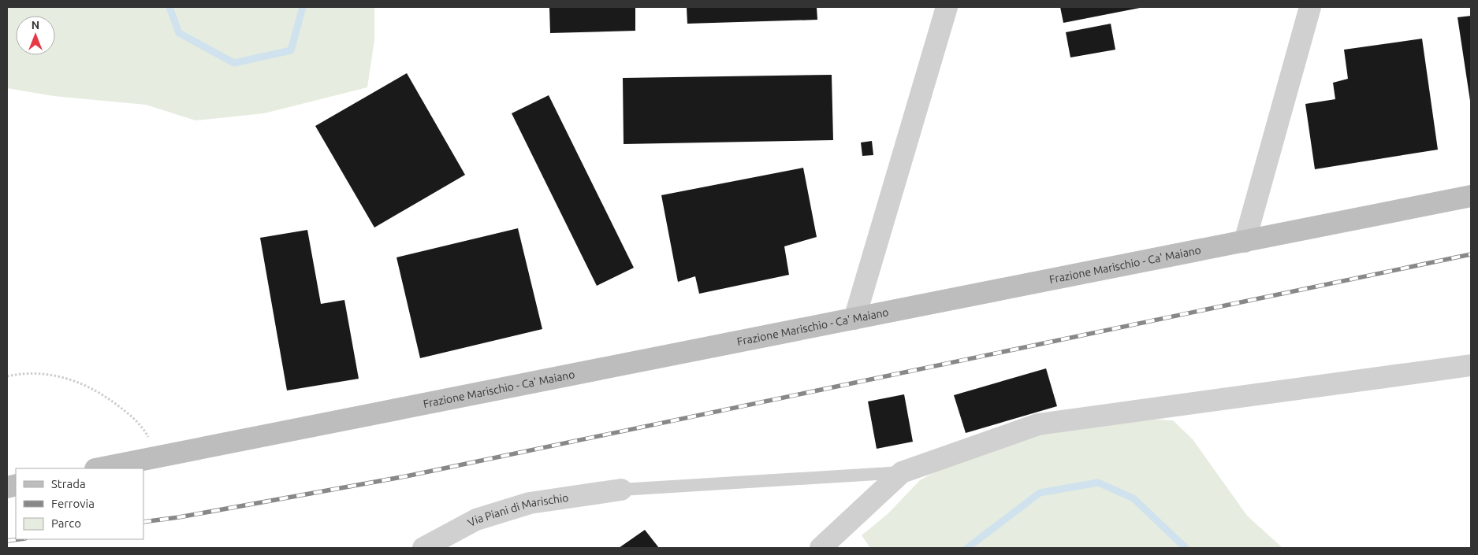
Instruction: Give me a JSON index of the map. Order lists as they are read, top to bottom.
{
  "streets": {
    "main road": ["Frazione Marischio - Ca' Maiano"],
    "street": ["Via Piani di Marischio"]
  },
  "legend": ["Strada", "Ferrovia", "Parco"],
  "north": "top"
}
